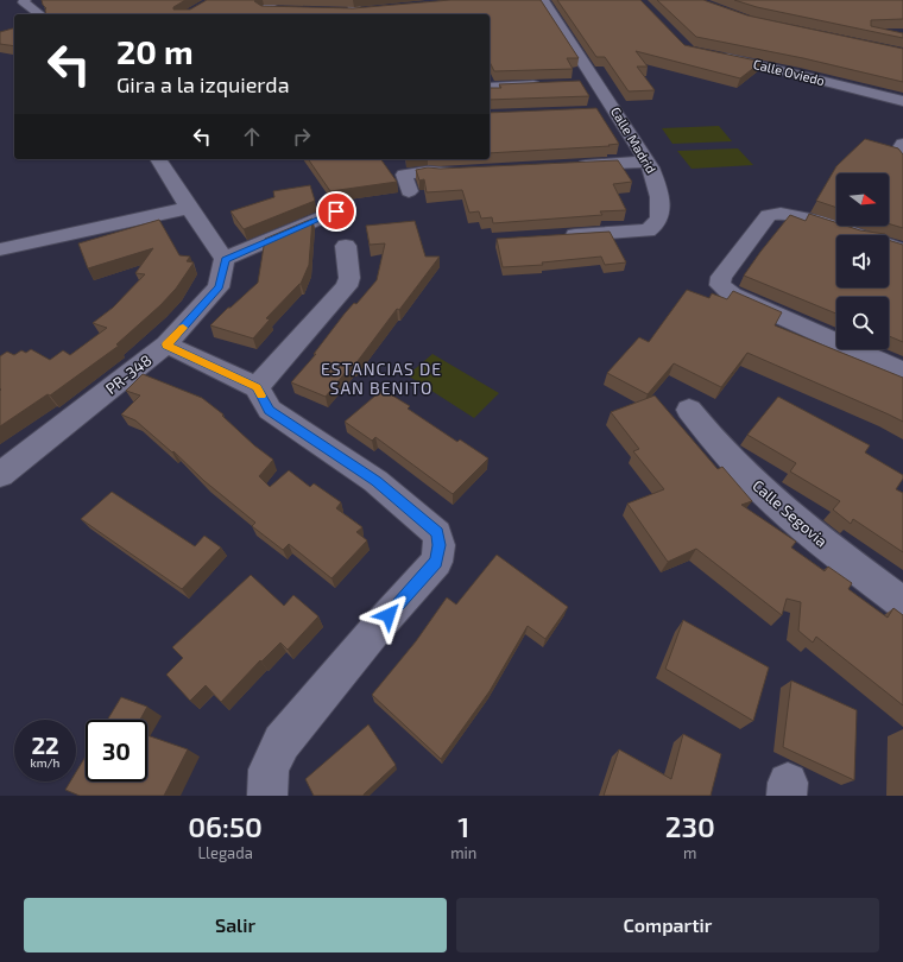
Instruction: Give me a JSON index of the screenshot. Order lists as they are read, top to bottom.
{
  "streets": {
    "street": [
      "Calle Oviedo",
      "Calle Madrid",
      "PR-348",
      "Calle Segovia"
    ]
  },
  "districts": ["ESTANCIAS DE SAN BENITO"],
  "north": "right",
  "page": {
    "turn": ["20 m", "Gira a la izquierda"],
    "speed": "22 km/h",
    "limit": "30",
    "eta": [
      "06:50",
      "Llegada",
      "1",
      "min",
      "230",
      "m"
    ],
    "buttons": ["Salir", "Compartir"]
  }
}
